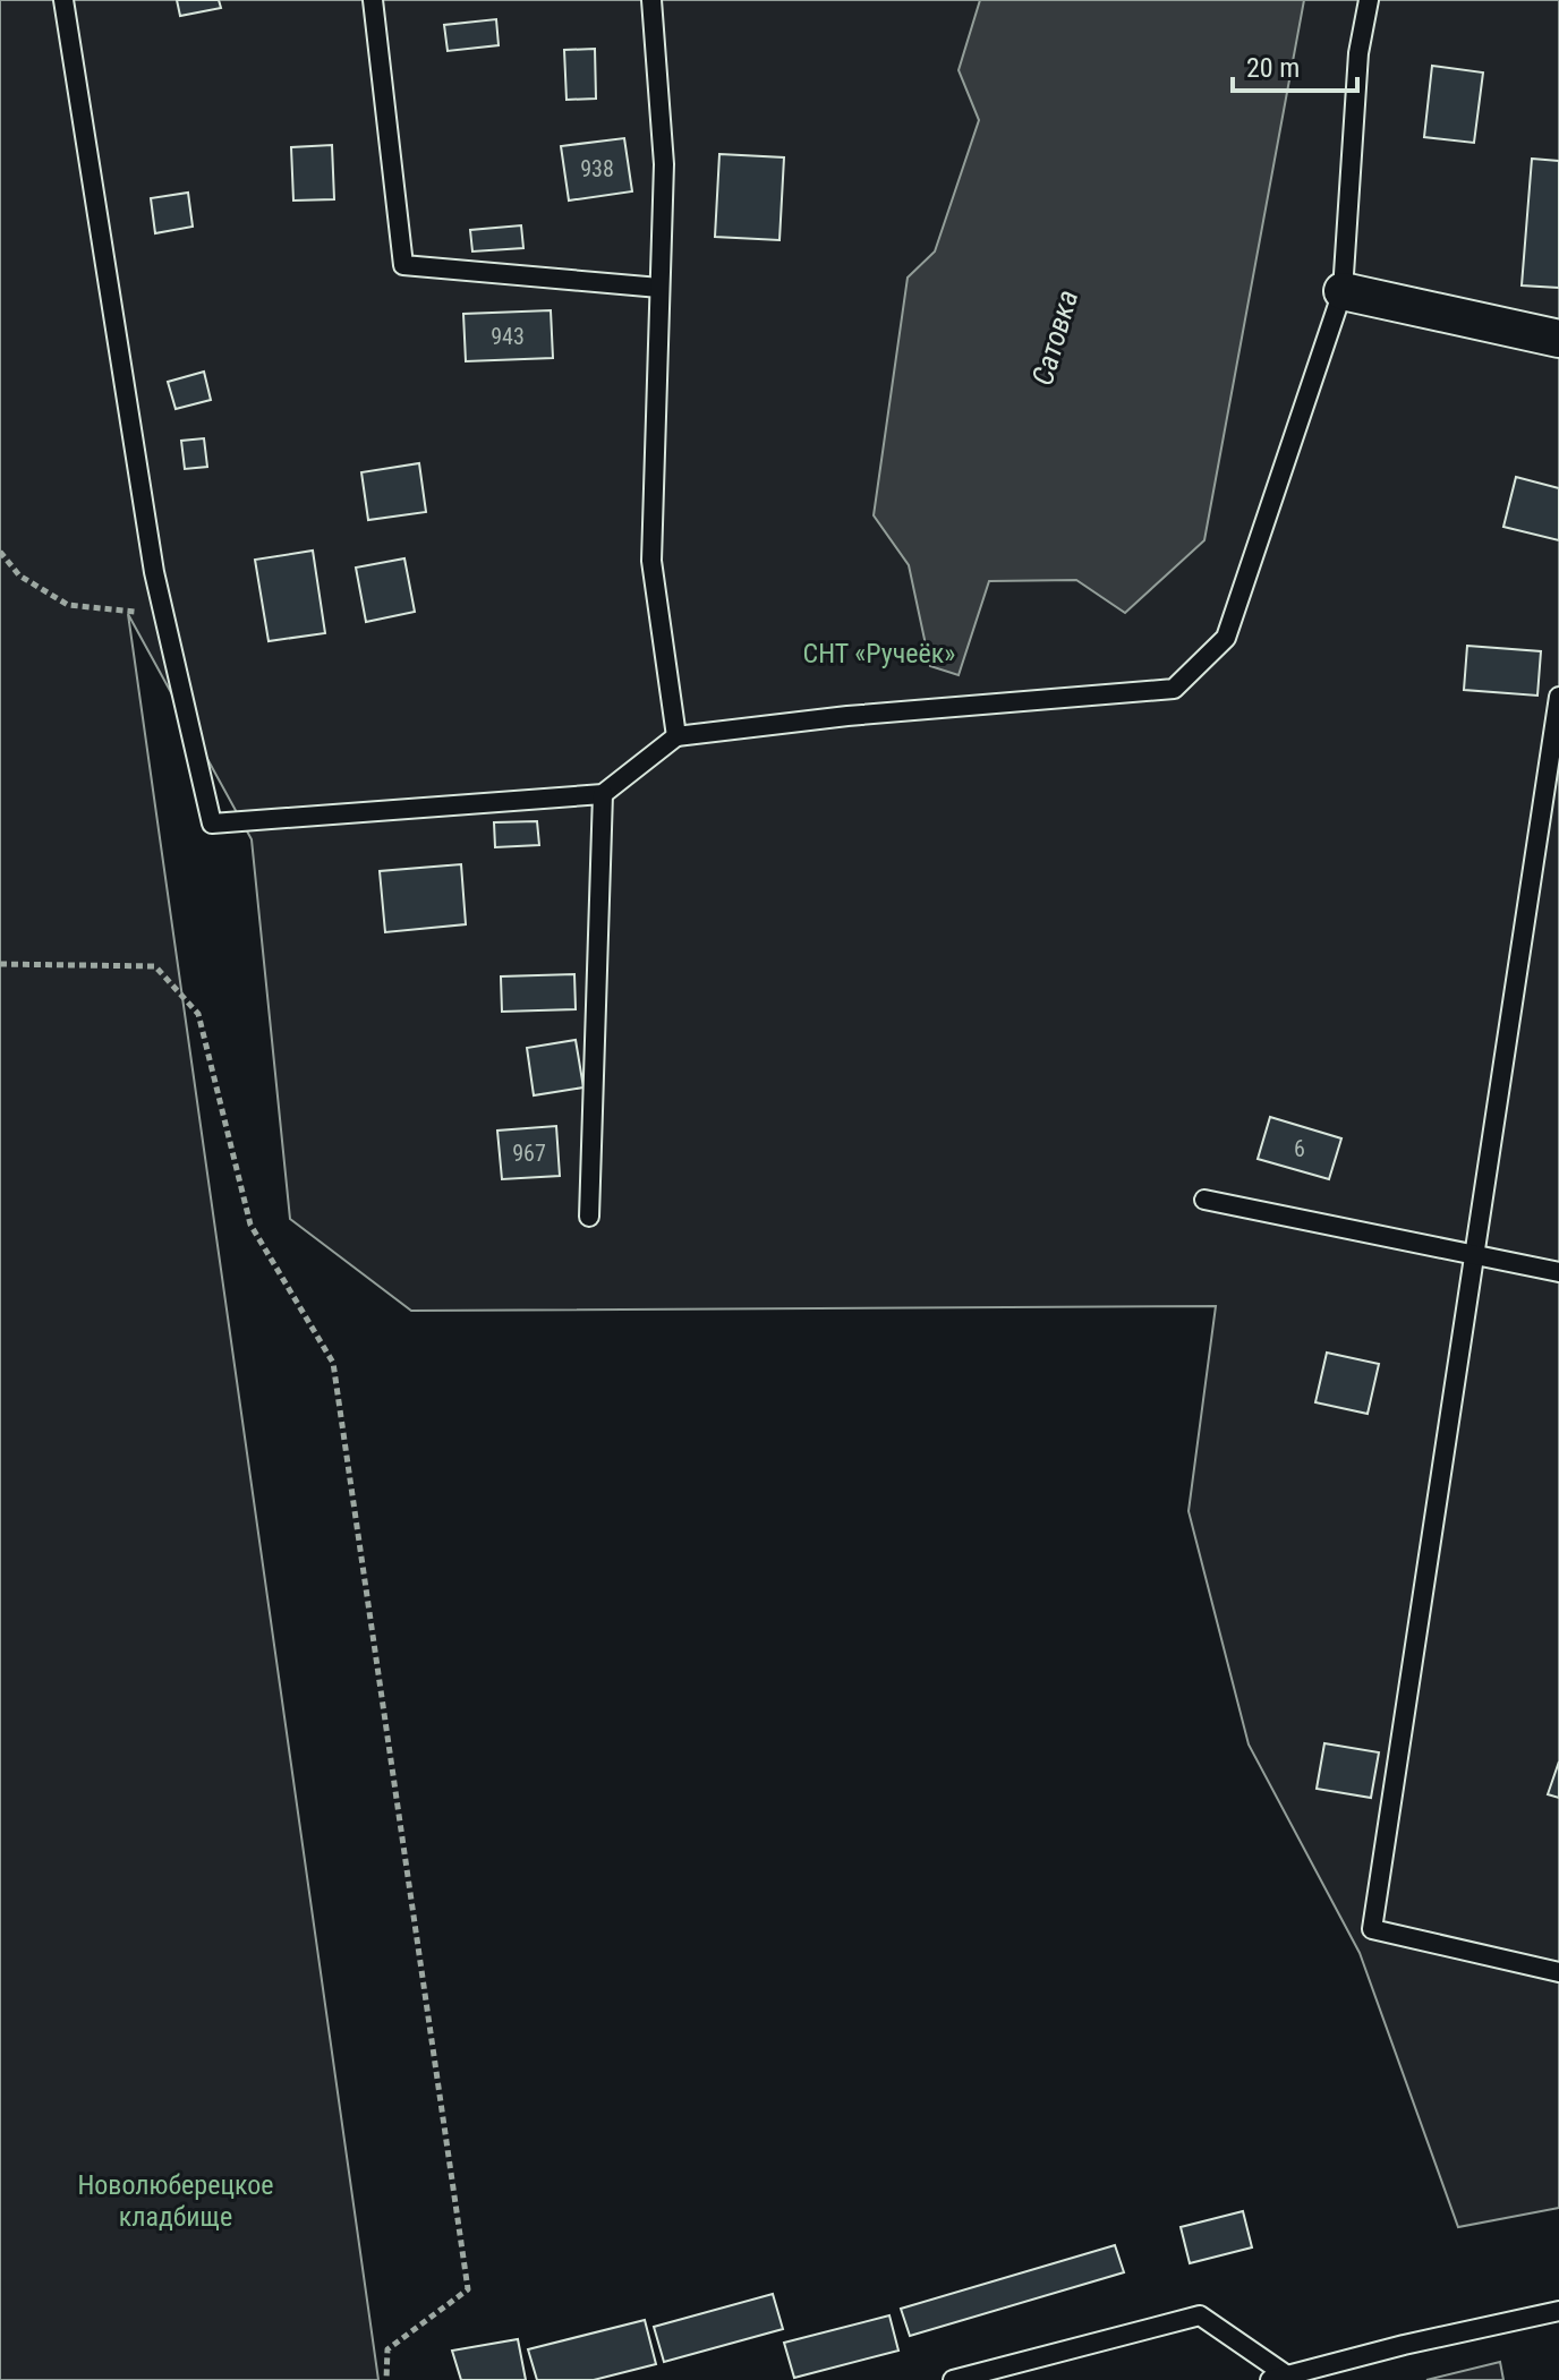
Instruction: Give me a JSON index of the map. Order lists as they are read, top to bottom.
{
  "water": ["Сатовка"],
  "parks": ["СНТ «Ручеёк»", "Новолюберецкое кладбище"],
  "house_numbers": [
    "938",
    "943",
    "6",
    "967"
  ],
  "scale_bar": "20 m"
}
